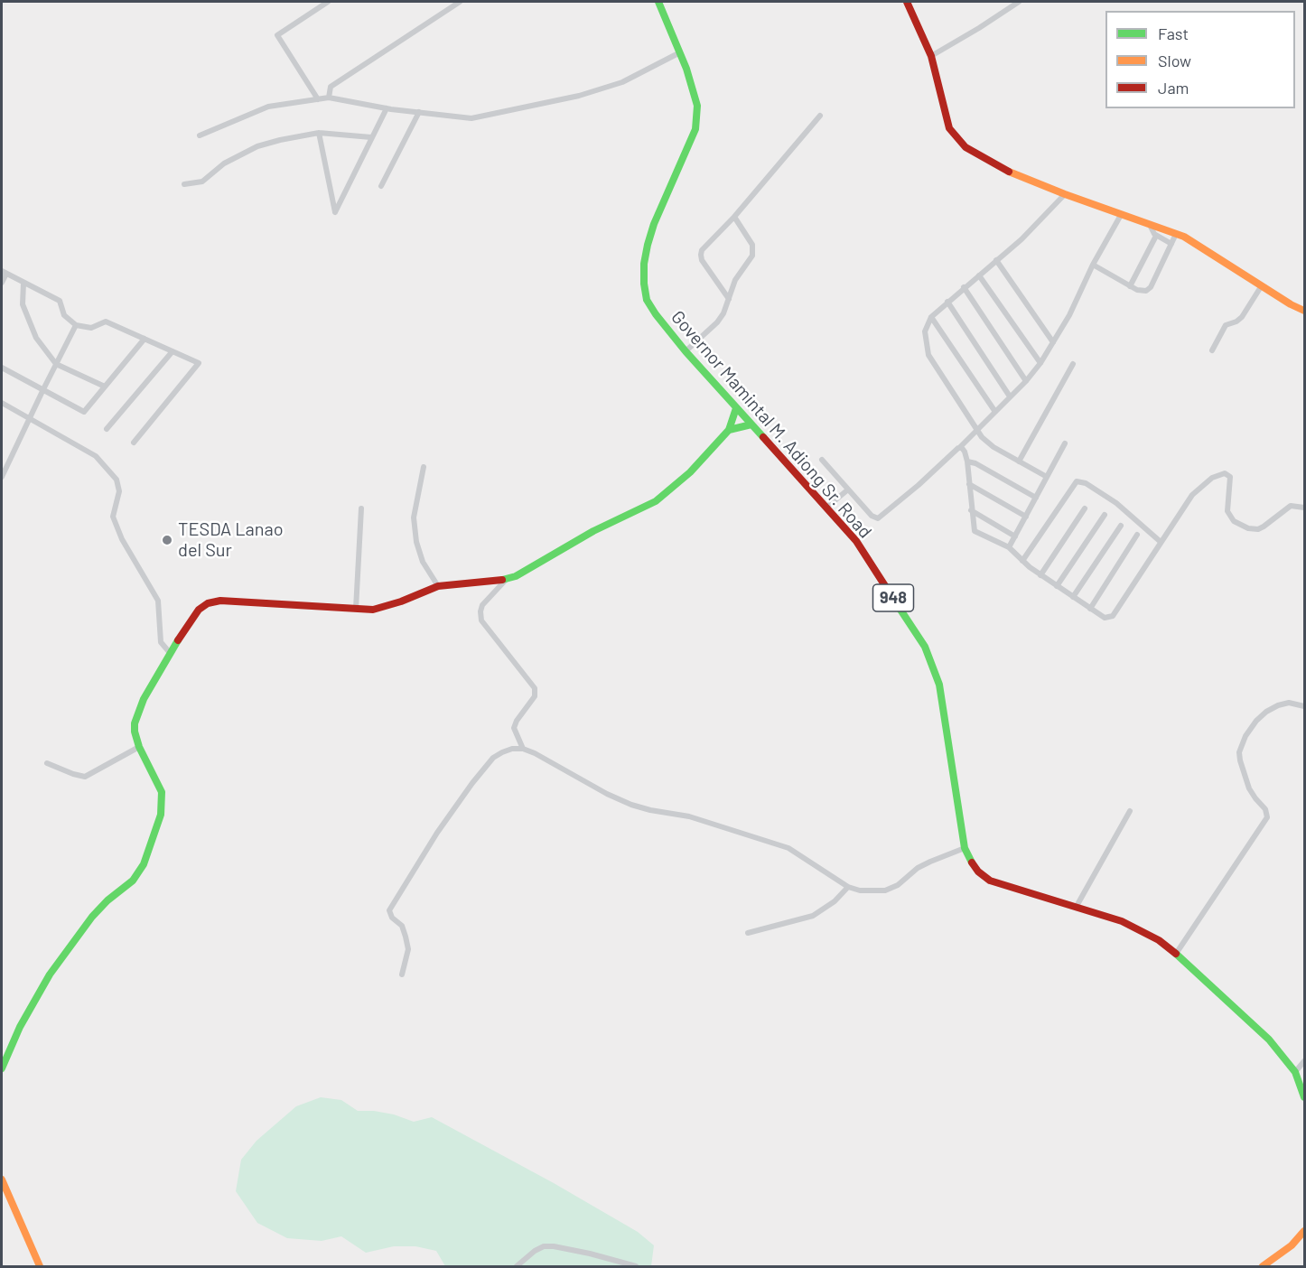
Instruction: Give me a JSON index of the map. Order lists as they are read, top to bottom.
{
  "streets": {
    "street": ["Governor Mamintal M. Adiong Sr. Road", "948"]
  },
  "places": ["TESDA Lanao del Sur"],
  "legend": ["Fast", "Slow", "Jam"]
}
